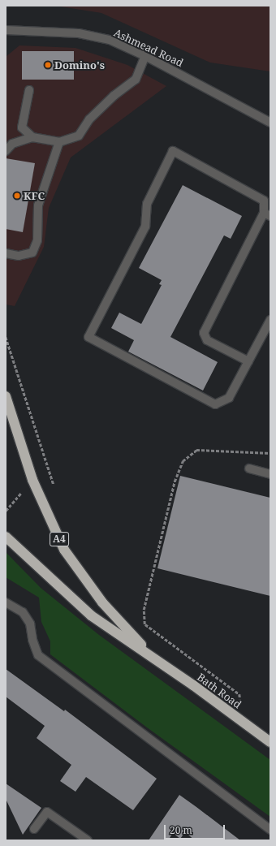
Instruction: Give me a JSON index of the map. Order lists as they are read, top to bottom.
{
  "streets": {
    "highway": ["A4", "Bath Road"],
    "street": ["Ashmead Road"]
  },
  "crossings": [
    ["A4", "Bath Road"]
  ],
  "places": ["Domino's", "KFC"],
  "scale_bar": "20 m"
}
